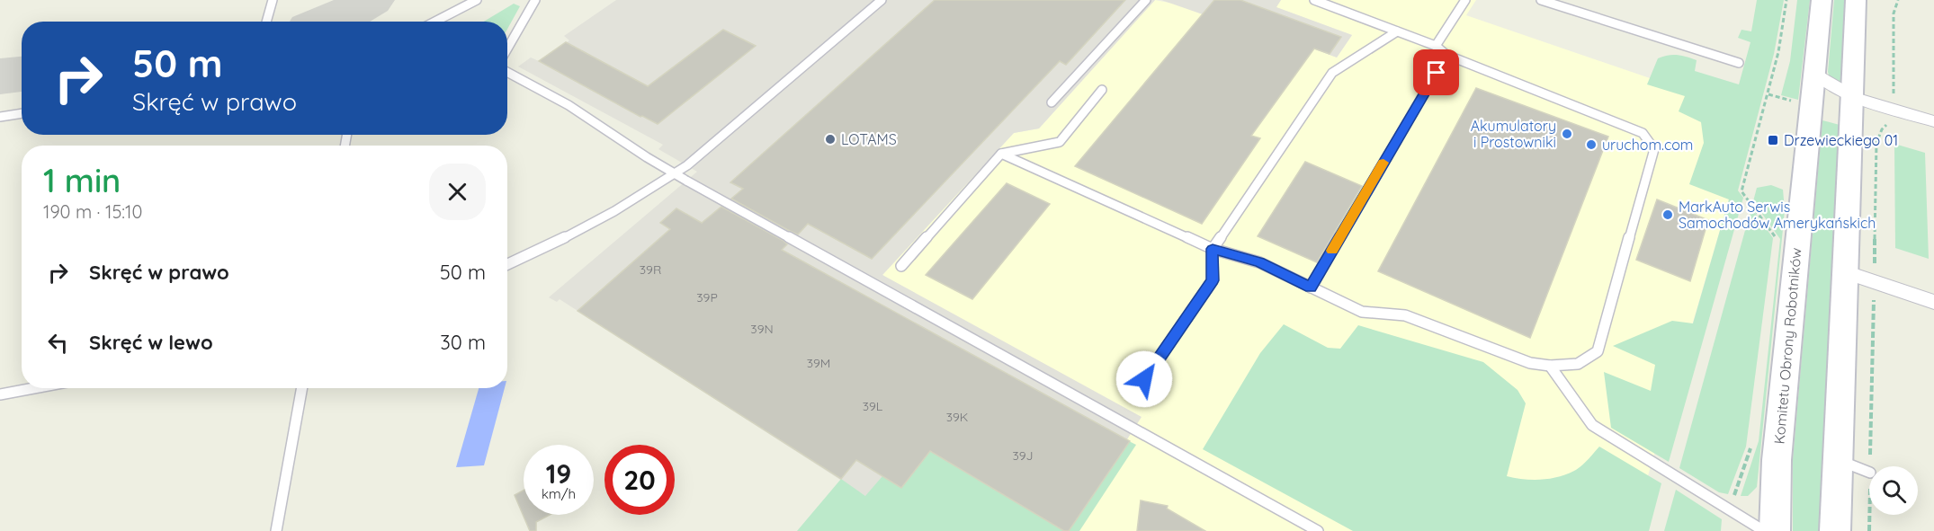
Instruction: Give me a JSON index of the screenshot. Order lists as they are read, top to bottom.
{
  "streets": {
    "street": ["Komitetu Obrony Robotników"]
  },
  "places": {
    "other": [
      "Akumulatory i Prostowniki",
      "LOTAMS",
      "uruchom.com",
      "MarkAuto Serwis Samochodów Amerykańskich"
    ],
    "transit": ["Drzewieckiego 01"]
  },
  "house_numbers": [
    "39R",
    "39P",
    "39N",
    "39M",
    "39L",
    "39K",
    "39J"
  ],
  "page": {
    "turn": ["50 m", "Skręć w prawo"],
    "heading": ["1 min", "190 m · 15:10"],
    "list": [
      {
        "name": "Skręć w prawo",
        "value": "50 m"
      },
      {
        "name": "Skręć w lewo",
        "value": "30 m"
      }
    ],
    "speed": "19 km/h",
    "limit": "20"
  }
}
